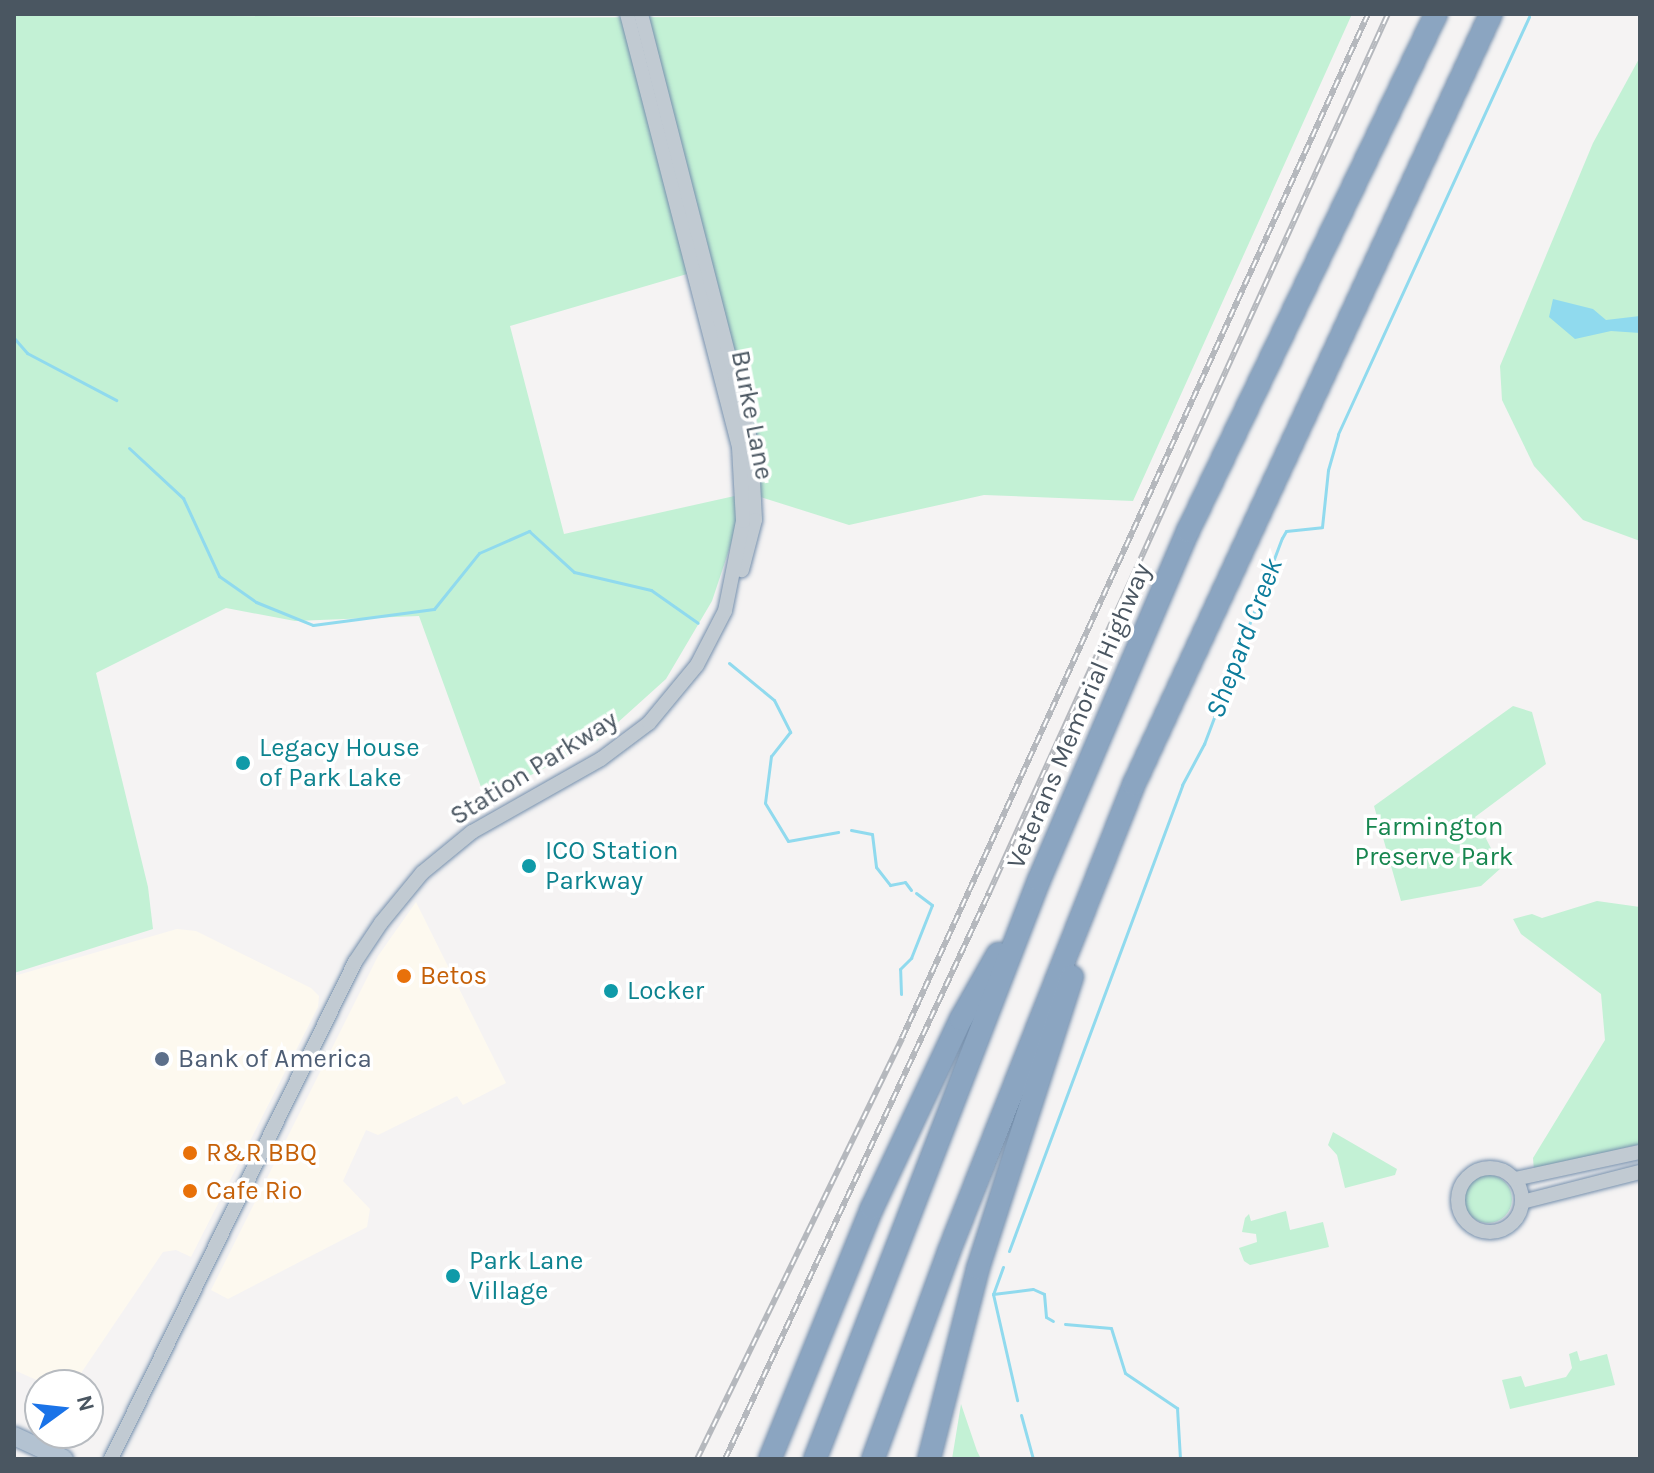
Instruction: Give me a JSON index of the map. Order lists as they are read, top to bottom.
{
  "streets": {
    "highway": ["Veterans Memorial Highway"],
    "street": ["Burke Lane", "Station Parkway"]
  },
  "crossings": [
    ["Burke Lane", "Station Parkway"]
  ],
  "water": ["Shepard Creek"],
  "parks": ["Farmington Preserve Park"],
  "places": [
    "Legacy House of Park Lake",
    "ICO Station Parkway",
    "Betos",
    "Locker",
    "Bank of America",
    "R&R BBQ",
    "Cafe Rio",
    "Park Lane Village"
  ],
  "north": "right"
}
